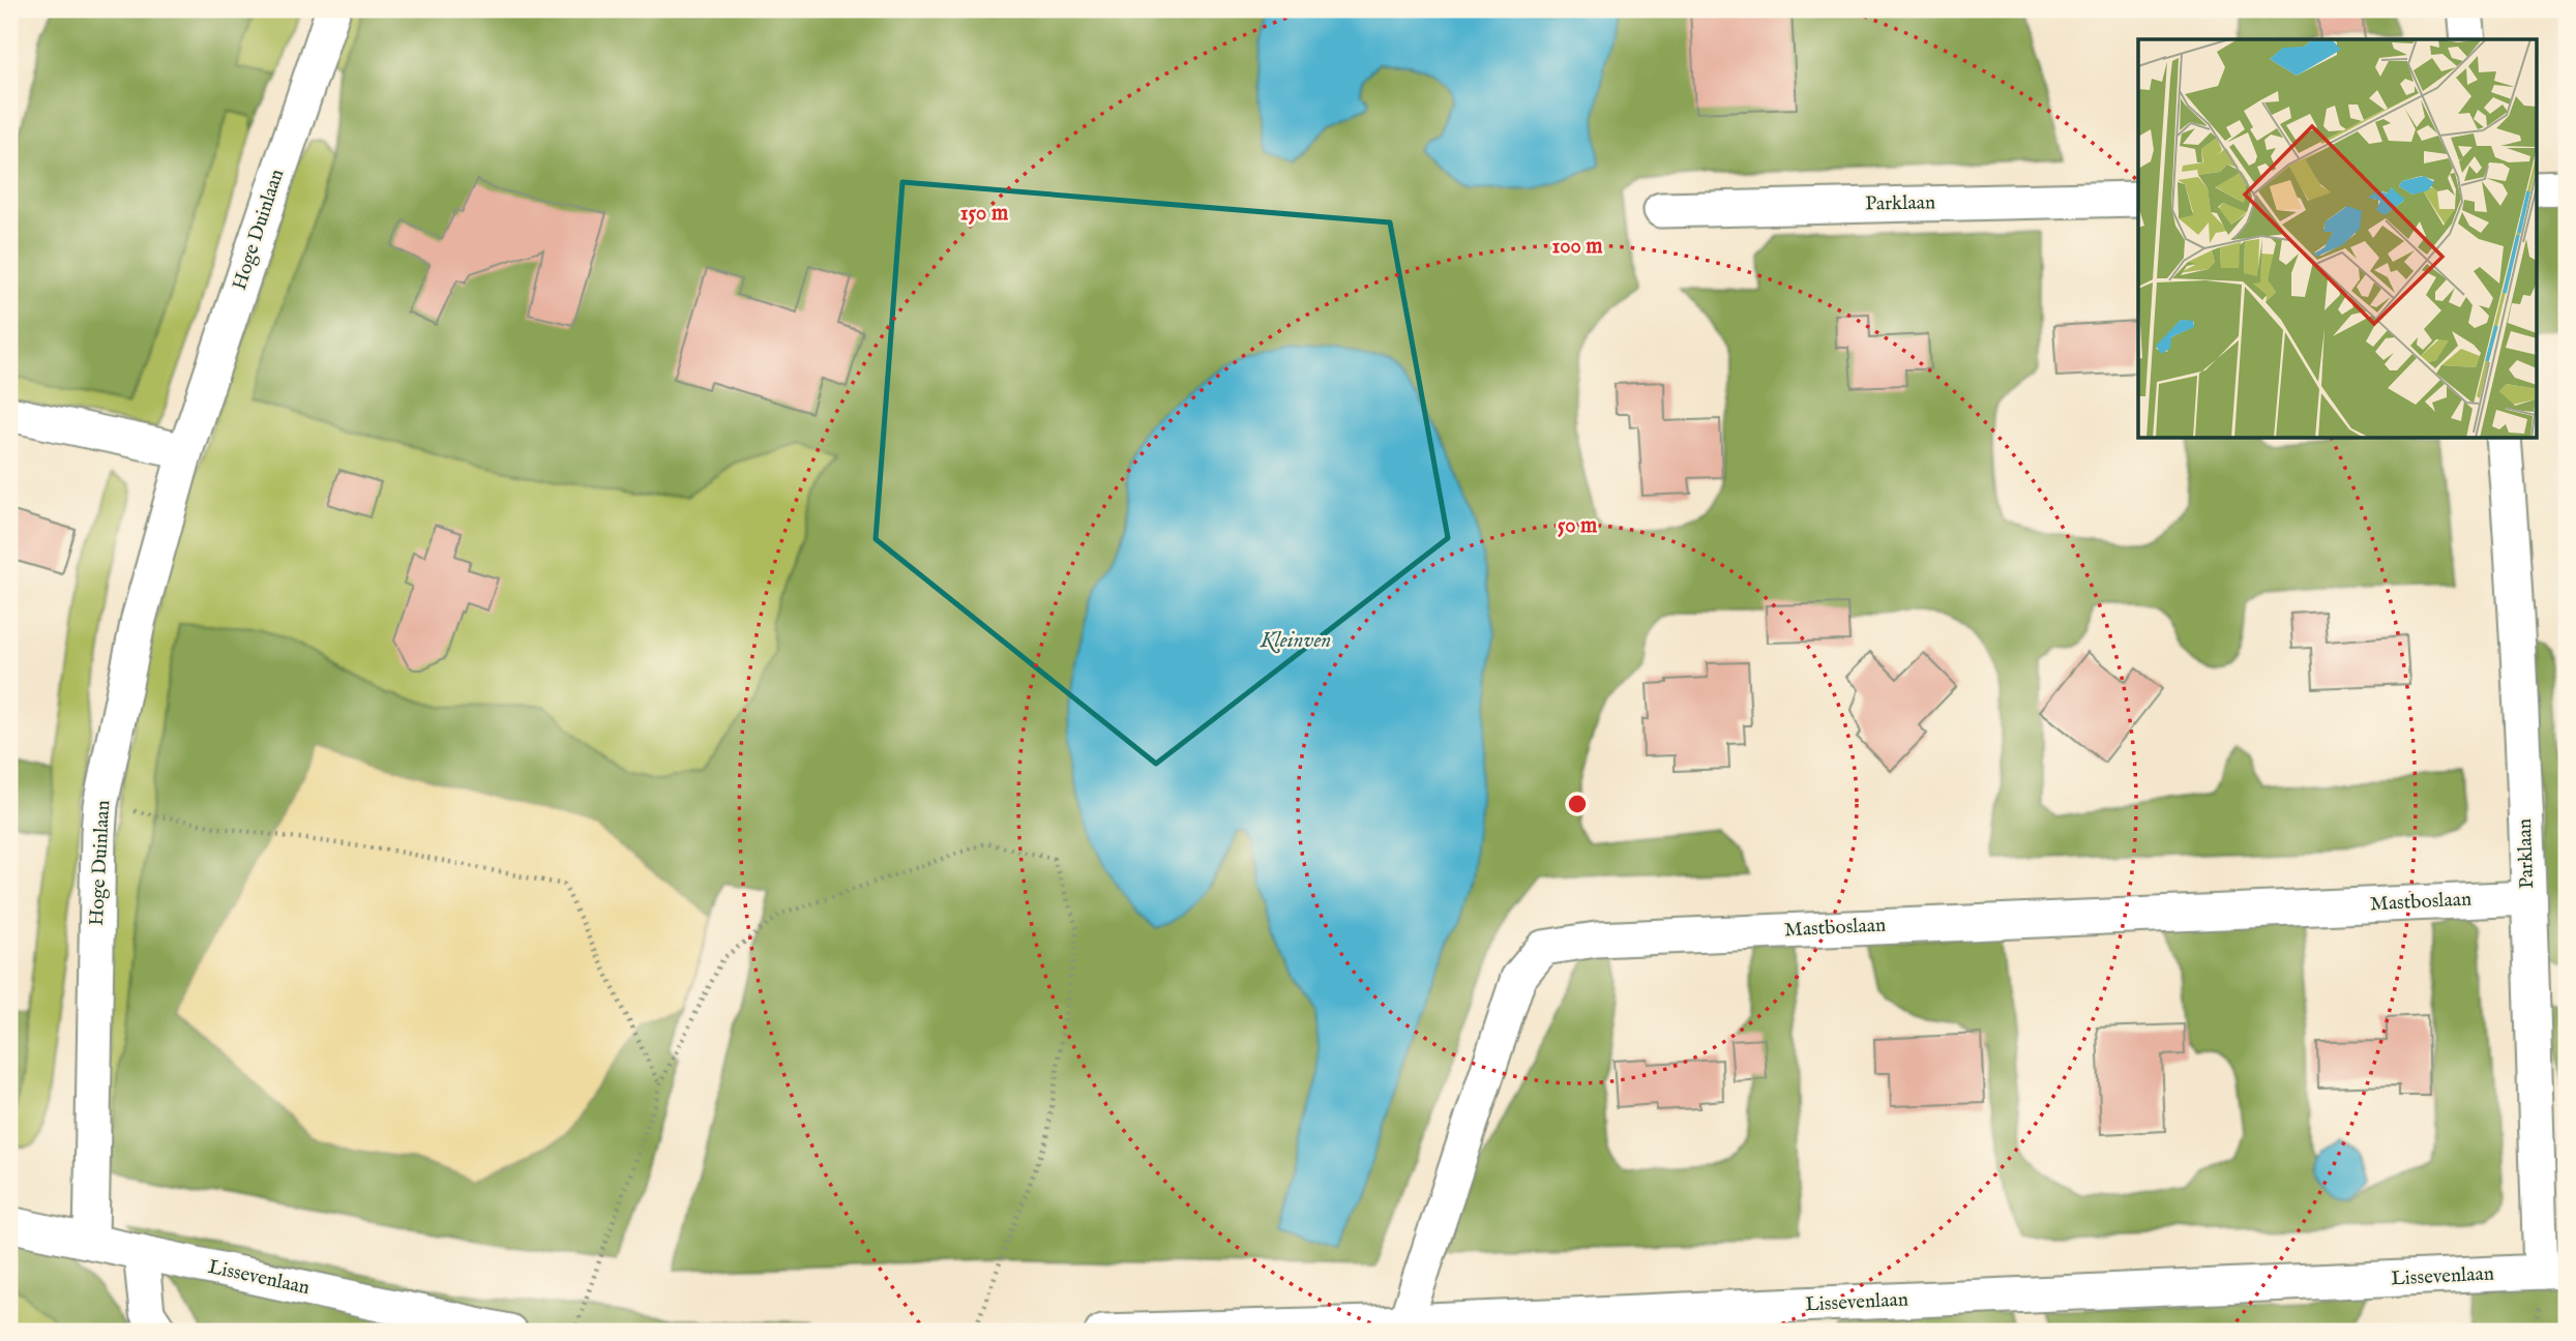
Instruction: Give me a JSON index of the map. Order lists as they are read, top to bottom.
{
  "streets": {
    "street": [
      "Parklaan",
      "Hoge Duinlaan",
      "Mastboslaan",
      "Lissevenlaan"
    ]
  },
  "crossings": [
    ["Parklaan", "Mastboslaan"],
    ["Parklaan", "Lissevenlaan"],
    ["Hoge Duinlaan", "Lissevenlaan"],
    ["Mastboslaan", "Lissevenlaan"]
  ],
  "water": ["Kleinven"],
  "rings": ["150 m", "100 m", "50 m"]
}
